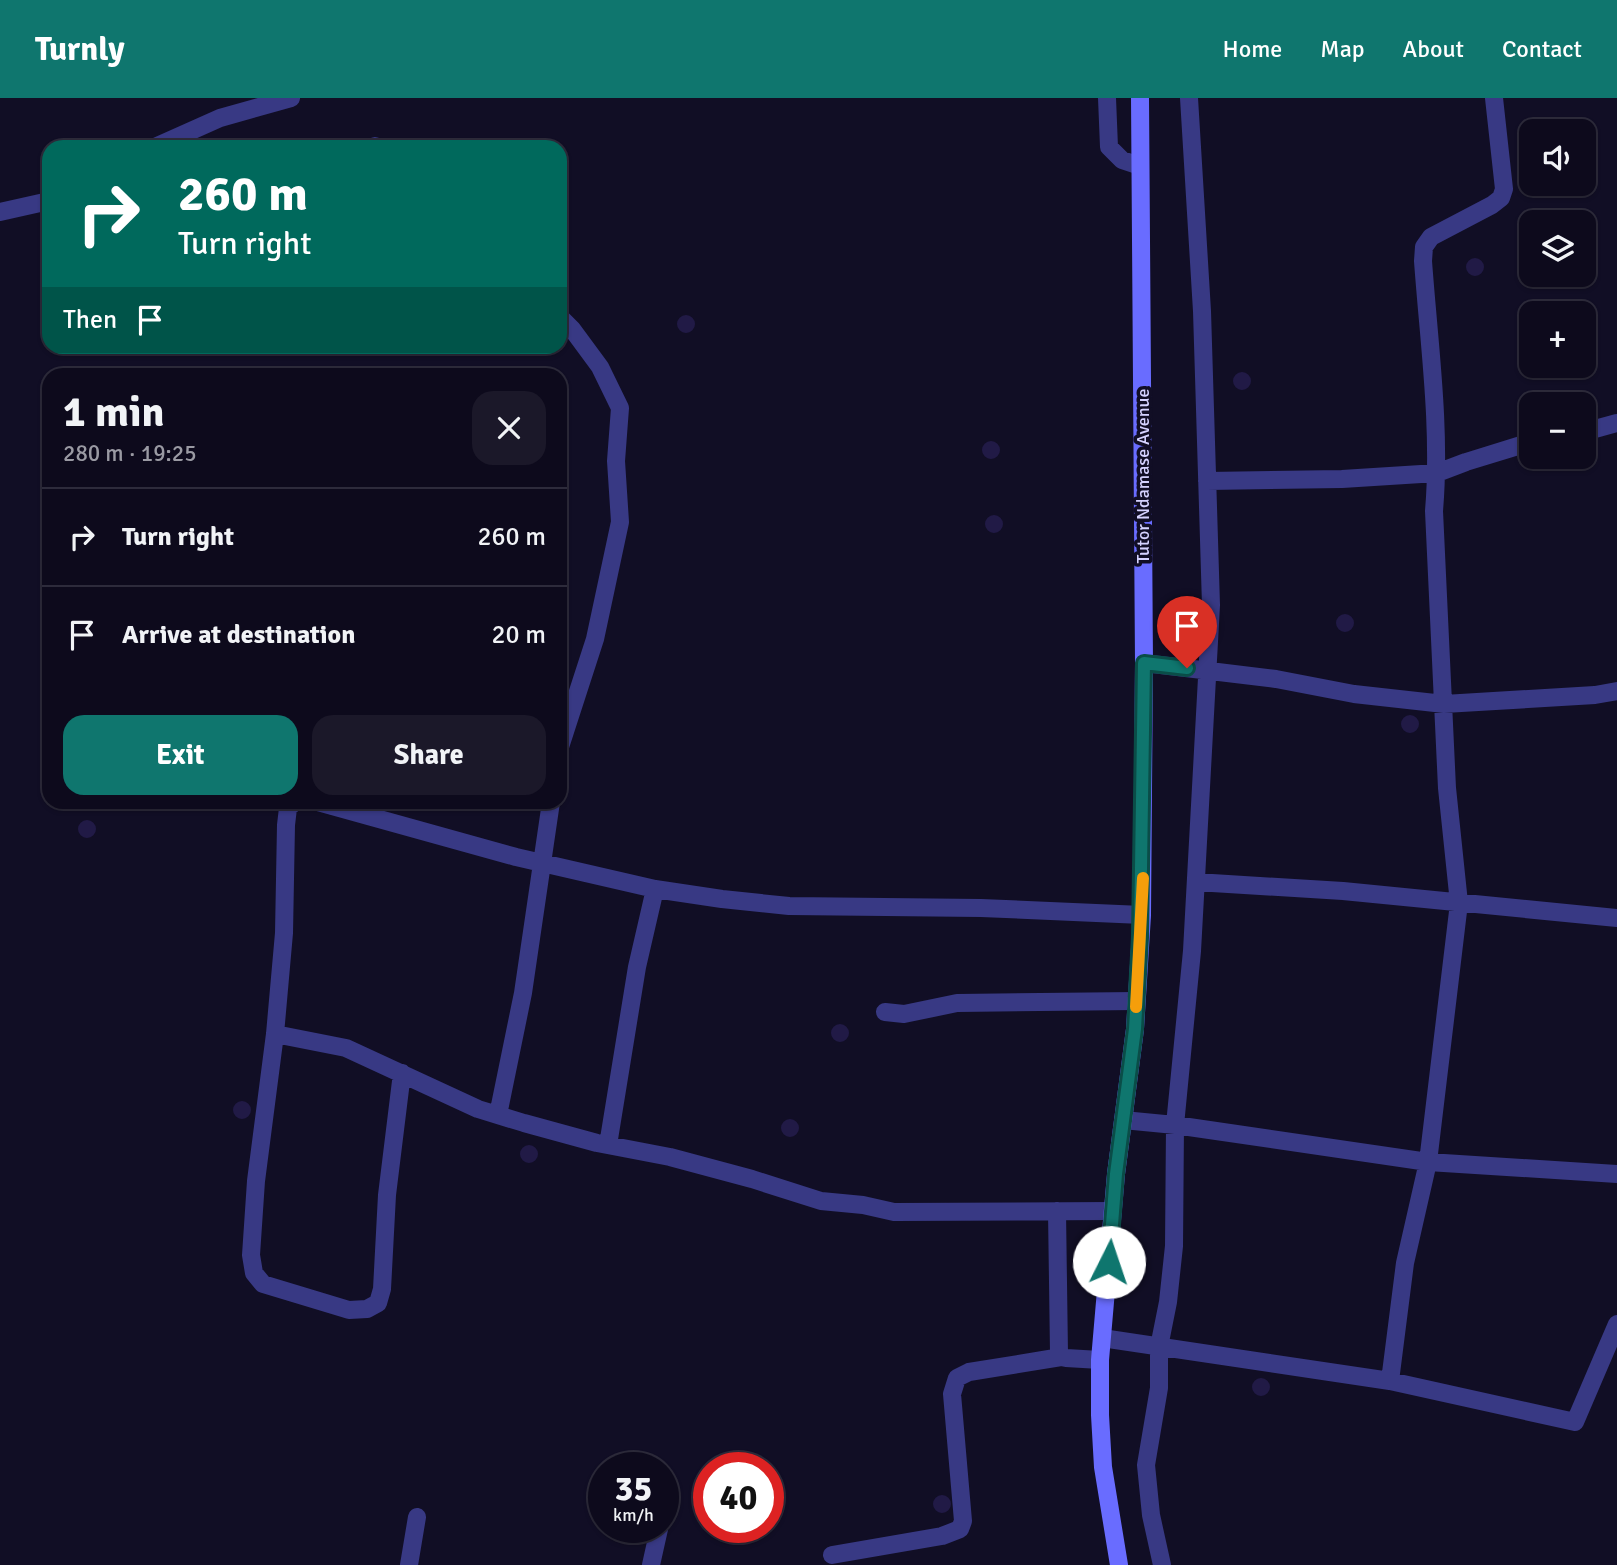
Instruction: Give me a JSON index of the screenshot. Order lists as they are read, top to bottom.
{
  "streets": {
    "street": ["Tutor Ndamase Avenue"]
  },
  "page": {
    "header": "Turnly",
    "nav": [
      "Home",
      "Map",
      "About",
      "Contact"
    ],
    "map_buttons": ["+", "−"],
    "turn": ["260 m", "Turn right"],
    "then": "Then",
    "heading": ["1 min", "280 m · 19:25"],
    "list": [
      {
        "name": "Turn right",
        "value": "260 m"
      },
      {
        "name": "Arrive at destination",
        "value": "20 m"
      }
    ],
    "buttons": ["Exit", "Share"],
    "speed": "35 km/h",
    "limit": "40"
  }
}
